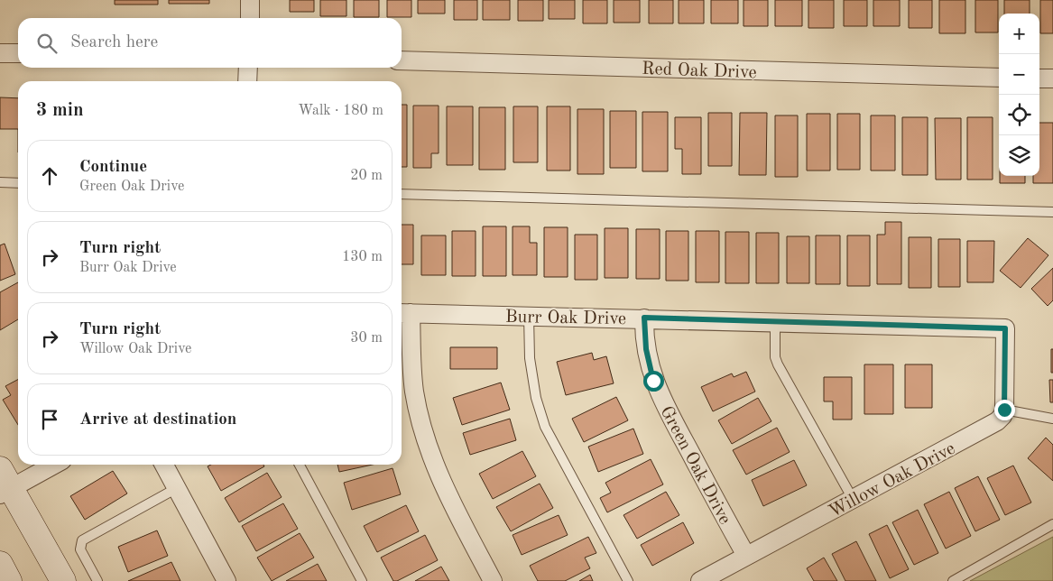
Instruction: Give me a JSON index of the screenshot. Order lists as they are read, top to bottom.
{
  "streets": {
    "street": [
      "Red Oak Drive",
      "Burr Oak Drive",
      "Green Oak Drive",
      "Willow Oak Drive"
    ]
  },
  "crossings": [
    ["Burr Oak Drive", "Green Oak Drive"],
    ["Burr Oak Drive", "Willow Oak Drive"],
    ["Green Oak Drive", "Willow Oak Drive"]
  ],
  "page": {
    "map_buttons": ["+", "−"],
    "search": "Search here",
    "heading": ["3 min", "Walk · 180 m"],
    "list": [
      ["Continue", "Green Oak Drive", "20 m"],
      ["Turn right", "Burr Oak Drive", "130 m"],
      ["Turn right", "Willow Oak Drive", "30 m"],
      "Arrive at destination"
    ]
  }
}
